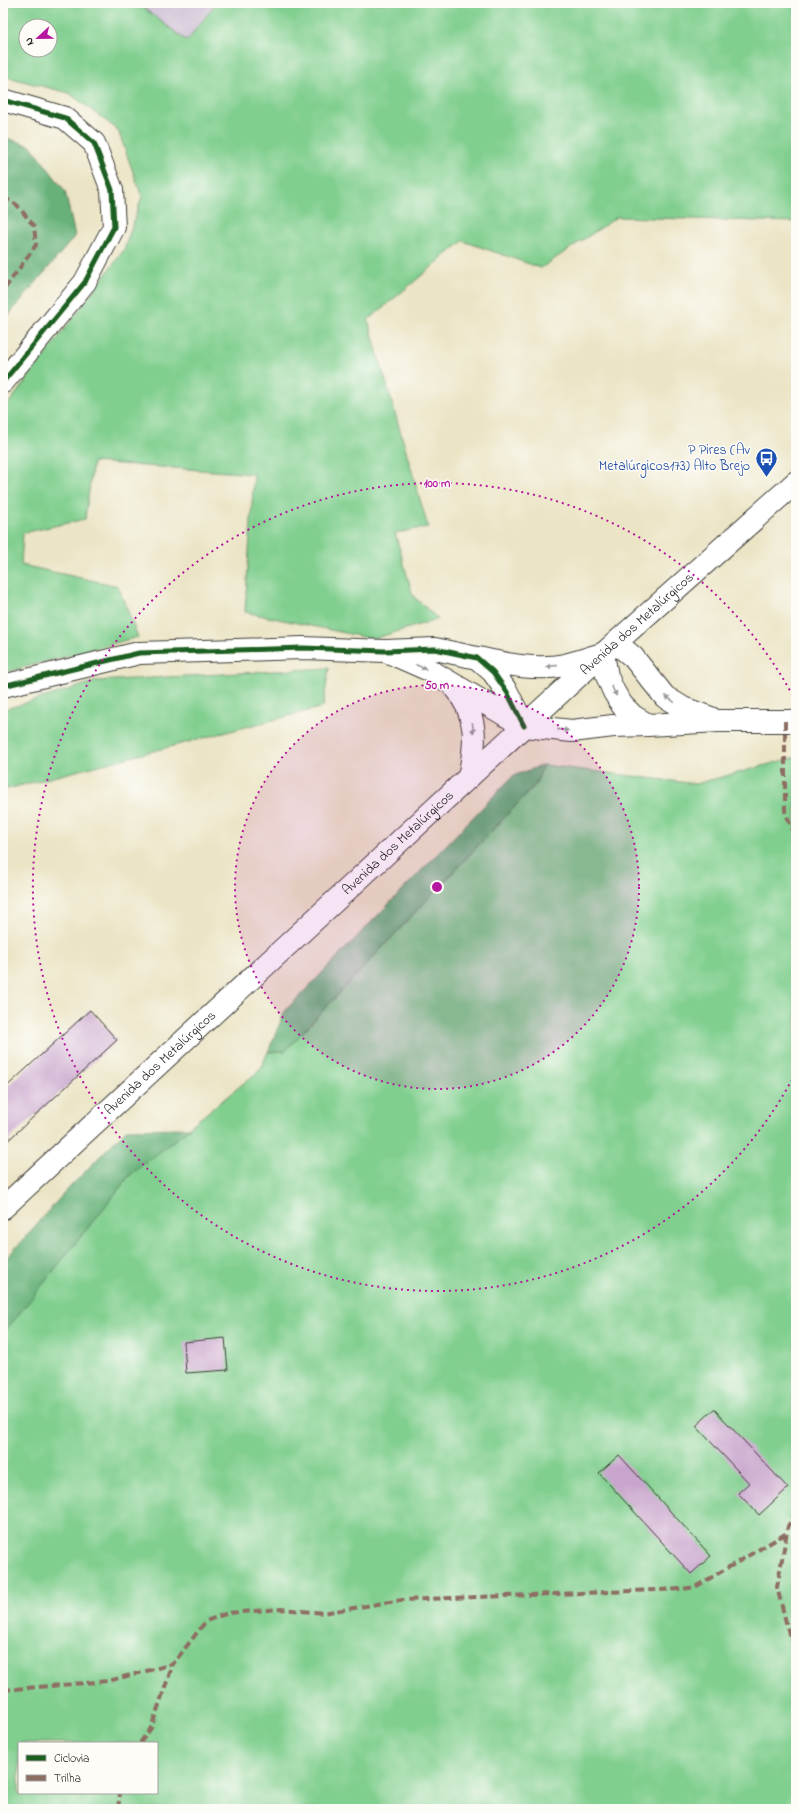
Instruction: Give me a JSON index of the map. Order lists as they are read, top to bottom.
{
  "streets": {
    "street": ["Avenida dos Metalúrgicos"]
  },
  "places": {
    "bus stop": ["P Pires (Av Metalúrgicos173) Alto Brejo"]
  },
  "legend": ["Ciclovia", "Trilha"],
  "north": "left",
  "rings": ["100 m", "50 m"]
}
